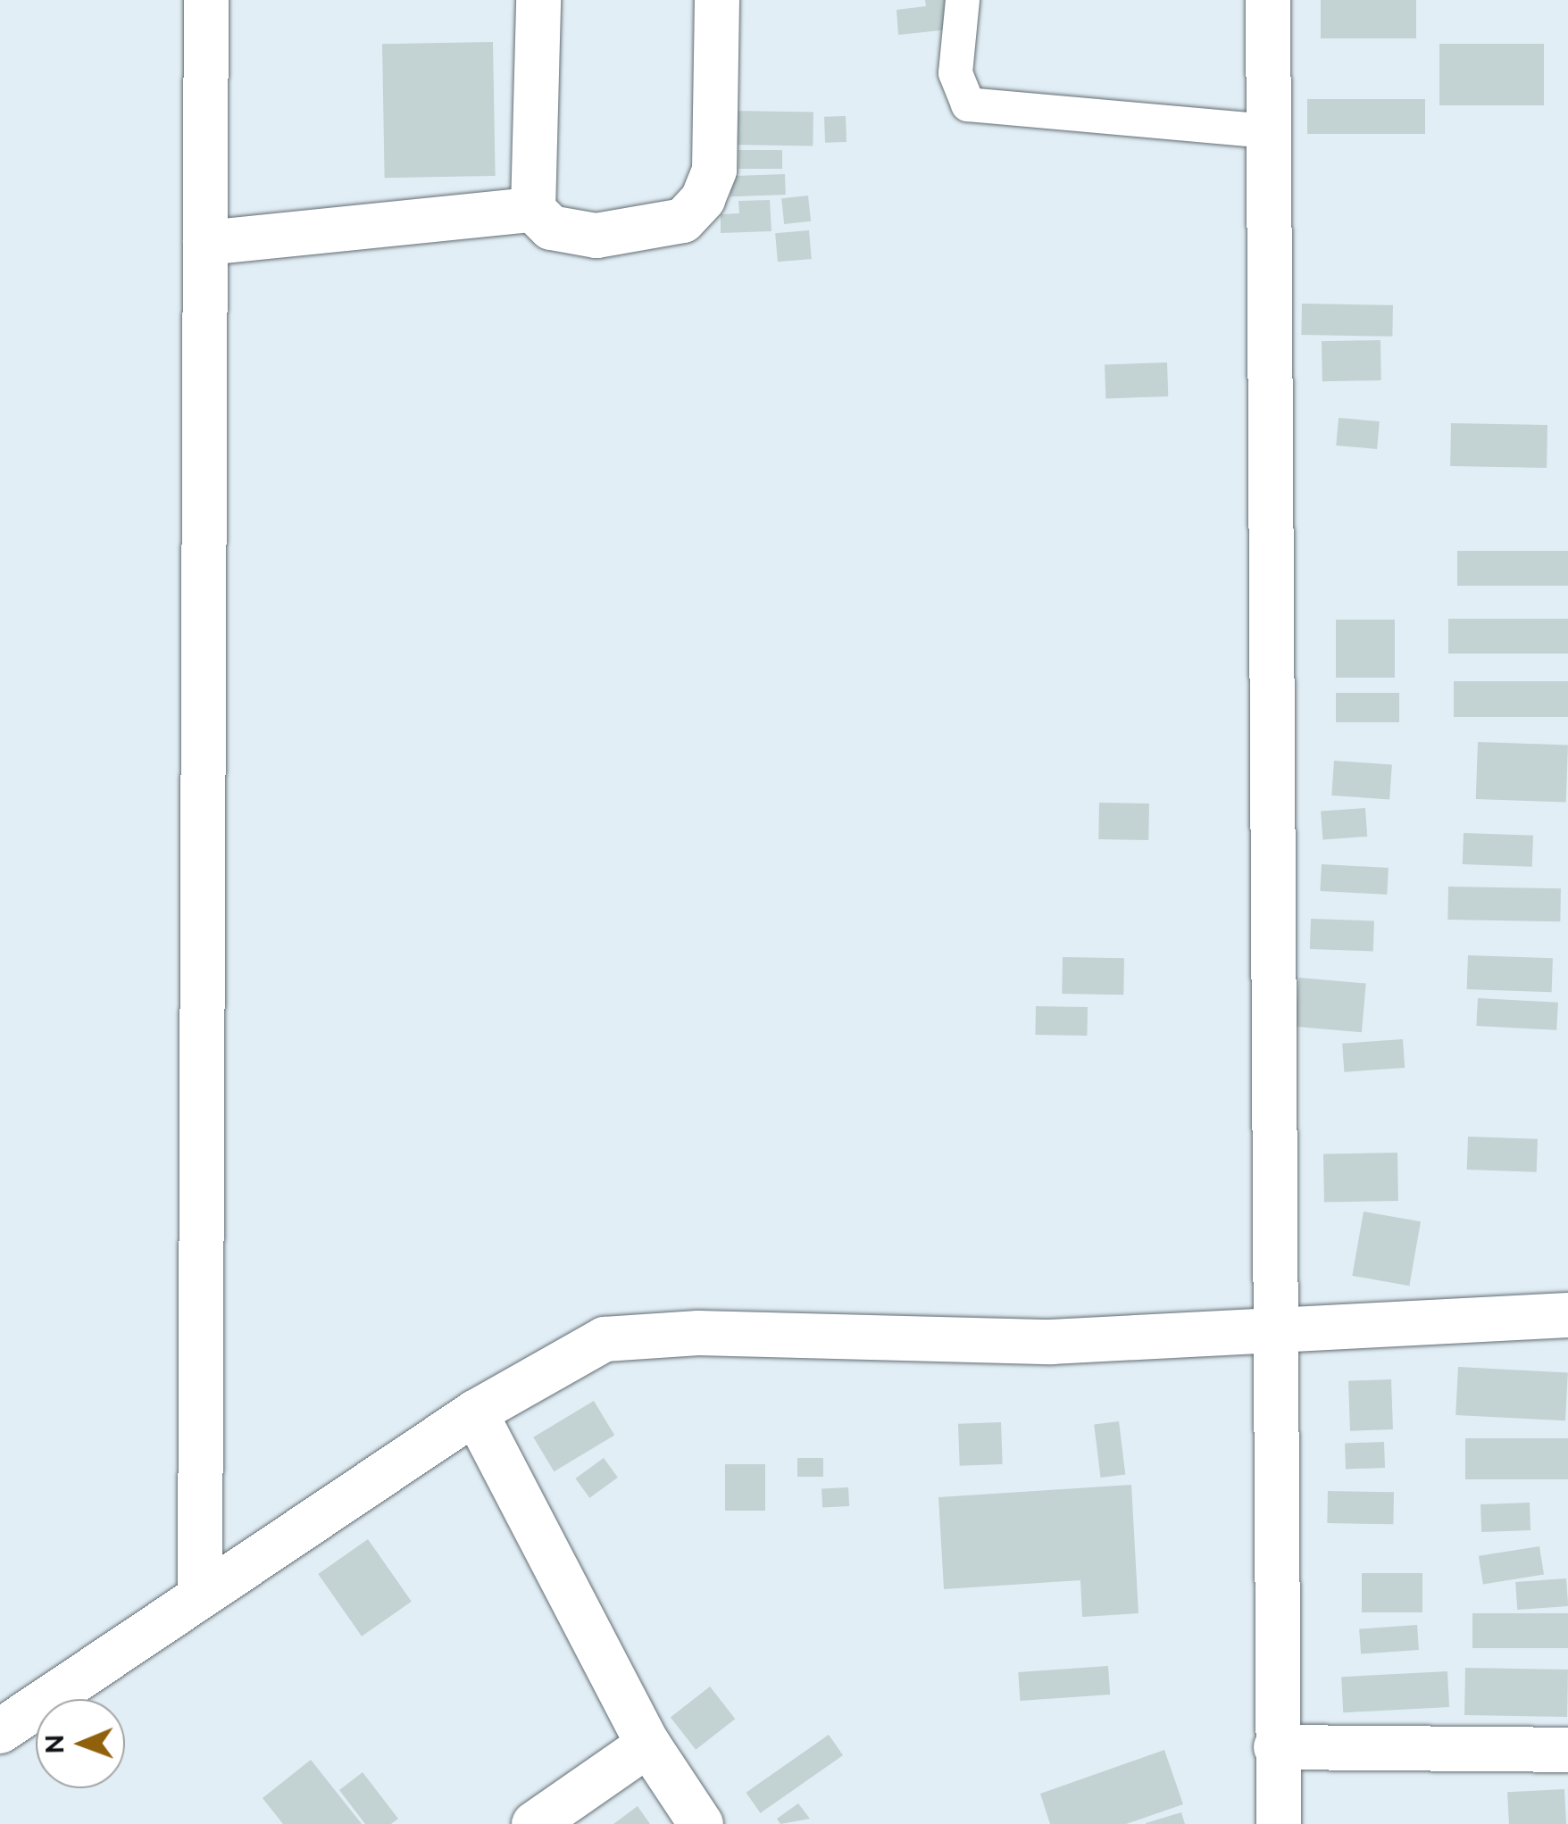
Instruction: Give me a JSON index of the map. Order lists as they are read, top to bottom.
{
  "north": "left"
}
